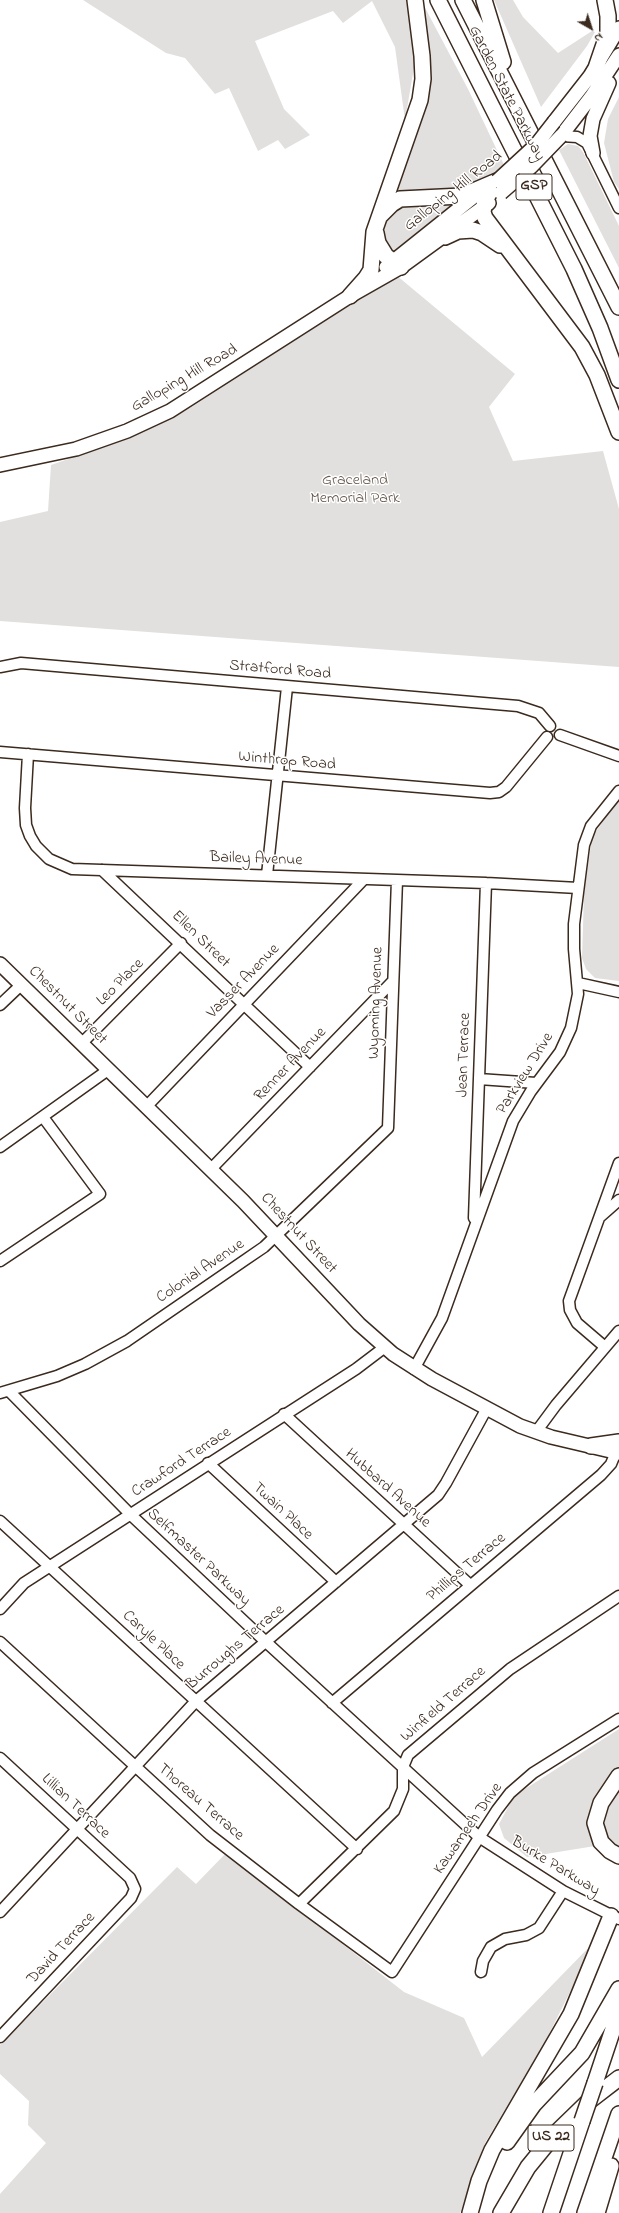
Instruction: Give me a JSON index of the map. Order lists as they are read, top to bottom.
{
  "streets": {
    "highway": ["Garden State Parkway", "GSP", "US 22"],
    "main road": ["Galloping Hill Road", "Chestnut Street"],
    "street": [
      "Stratford Road",
      "Winthrop Road",
      "Bailey Avenue",
      "Ellen Street",
      "Vasser Avenue",
      "Leo Place",
      "Wyoming Avenue",
      "Jean Terrace",
      "Renner Avenue",
      "Parkview Drive",
      "Colonial Avenue",
      "Crawford Terrace",
      "Hubbard Avenue",
      "Twain Place",
      "Selfmaster Parkway",
      "Phillips Terrace",
      "Caryle Place",
      "Burroughs Terrace",
      "Winfield Terrace",
      "Thoreau Terrace",
      "Lillian Terrace",
      "Kawameeh Drive",
      "Burke Parkway",
      "David Terrace"
    ]
  },
  "crossings": [
    ["Stratford Road", "Winthrop Road"],
    ["Winthrop Road", "Bailey Avenue"],
    ["Bailey Avenue", "Ellen Street"],
    ["Bailey Avenue", "Vasser Avenue"],
    ["Bailey Avenue", "Wyoming Avenue"],
    ["Bailey Avenue", "Jean Terrace"],
    ["Bailey Avenue", "Parkview Drive"],
    ["Ellen Street", "Vasser Avenue"],
    ["Ellen Street", "Leo Place"],
    ["Ellen Street", "Renner Avenue"],
    ["Vasser Avenue", "Chestnut Street"],
    ["Leo Place", "Chestnut Street"],
    ["Wyoming Avenue", "Renner Avenue"],
    ["Wyoming Avenue", "Colonial Avenue"],
    ["Chestnut Street", "Renner Avenue"],
    ["Chestnut Street", "Parkview Drive"],
    ["Chestnut Street", "Colonial Avenue"],
    ["Chestnut Street", "Crawford Terrace"],
    ["Chestnut Street", "Burroughs Terrace"],
    ["Jean Terrace", "Parkview Drive"],
    ["Colonial Avenue", "Selfmaster Parkway"],
    ["Crawford Terrace", "Hubbard Avenue"],
    ["Crawford Terrace", "Twain Place"],
    ["Crawford Terrace", "Selfmaster Parkway"],
    ["Crawford Terrace", "Caryle Place"],
    ["Hubbard Avenue", "Phillips Terrace"],
    ["Hubbard Avenue", "Burroughs Terrace"],
    ["Twain Place", "Burroughs Terrace"],
    ["Selfmaster Parkway", "Phillips Terrace"],
    ["Selfmaster Parkway", "Burroughs Terrace"],
    ["Selfmaster Parkway", "Winfield Terrace"],
    ["Selfmaster Parkway", "Kawameeh Drive"],
    ["Selfmaster Parkway", "Burke Parkway"],
    ["Caryle Place", "Burroughs Terrace"],
    ["Caryle Place", "Winfield Terrace"],
    ["Burroughs Terrace", "Thoreau Terrace"],
    ["Burroughs Terrace", "Lillian Terrace"],
    ["Winfield Terrace", "Thoreau Terrace"],
    ["Thoreau Terrace", "Kawameeh Drive"],
    ["Lillian Terrace", "David Terrace"],
    ["Kawameeh Drive", "Burke Parkway"]
  ],
  "parks": ["Graceland Memorial Park"],
  "north": "bottom right"
}
